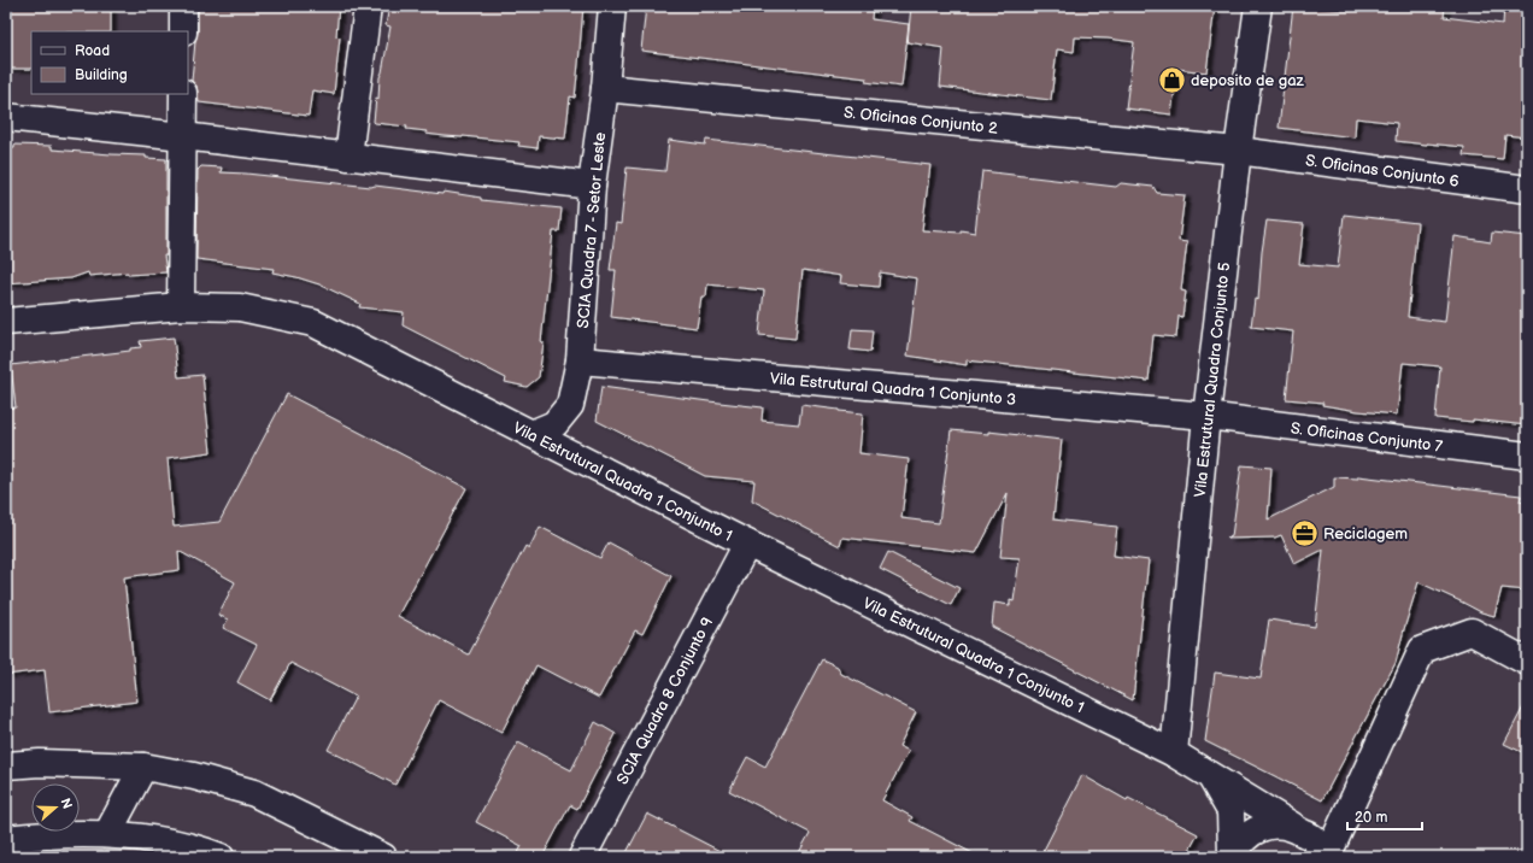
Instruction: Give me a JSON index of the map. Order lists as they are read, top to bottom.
{
  "streets": {
    "street": [
      "S. Oficinas Conjunto 2",
      "S. Oficinas Conjunto 6",
      "SCIA Quadra 7 - Setor Leste",
      "Vila Estrutural Quadra Conjunto 5",
      "Vila Estrutural Quadra 1 Conjunto 3",
      "S. Oficinas Conjunto 7",
      "Vila Estrutural Quadra 1 Conjunto 1",
      "SCIA Quadra 8 Conjunto 9"
    ]
  },
  "crossings": [
    ["S. Oficinas Conjunto 2", "S. Oficinas Conjunto 6"],
    ["S. Oficinas Conjunto 2", "SCIA Quadra 7 - Setor Leste"],
    ["S. Oficinas Conjunto 2", "Vila Estrutural Quadra Conjunto 5"],
    ["S. Oficinas Conjunto 6", "Vila Estrutural Quadra Conjunto 5"],
    ["SCIA Quadra 7 - Setor Leste", "Vila Estrutural Quadra 1 Conjunto 3"],
    ["SCIA Quadra 7 - Setor Leste", "Vila Estrutural Quadra 1 Conjunto 1"],
    ["Vila Estrutural Quadra Conjunto 5", "Vila Estrutural Quadra 1 Conjunto 3"],
    ["Vila Estrutural Quadra Conjunto 5", "S. Oficinas Conjunto 7"],
    ["Vila Estrutural Quadra Conjunto 5", "Vila Estrutural Quadra 1 Conjunto 1"],
    ["Vila Estrutural Quadra 1 Conjunto 3", "S. Oficinas Conjunto 7"],
    ["Vila Estrutural Quadra 1 Conjunto 1", "SCIA Quadra 8 Conjunto 9"]
  ],
  "places": {
    "shop": ["deposito de gaz"],
    "office": ["Reciclagem"]
  },
  "legend": ["Road", "Building"],
  "scale_bar": "20 m",
  "north": "right"
}
